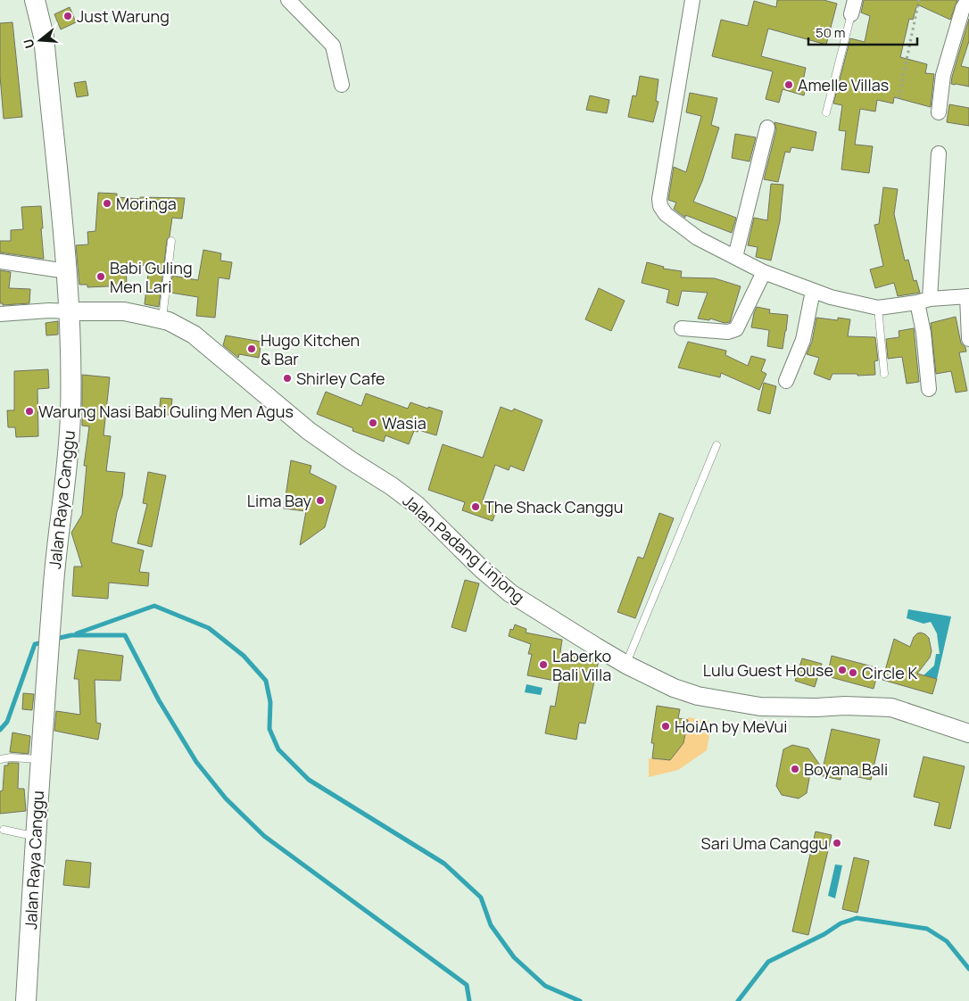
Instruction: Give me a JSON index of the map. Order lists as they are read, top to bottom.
{
  "streets": {
    "main road": ["Jalan Raya Canggu"],
    "street": ["Jalan Padang Linjong"]
  },
  "crossings": [
    ["Jalan Raya Canggu", "Jalan Padang Linjong"]
  ],
  "places": [
    "Just Warung",
    "Amelle Villas",
    "Moringa",
    "Babi Guling Men Lari",
    "Hugo Kitchen & Bar",
    "Shirley Cafe",
    "Warung Nasi Babi Guling Men Agus",
    "Wasia",
    "Lima Bay",
    "The Shack Canggu",
    "Laberko Bali Villa",
    "Lulu Guest House",
    "Circle K",
    "HoiAn by MeVui",
    "Boyana Bali",
    "Sari Uma Canggu"
  ],
  "scale_bar": "50 m",
  "north": "left"
}
